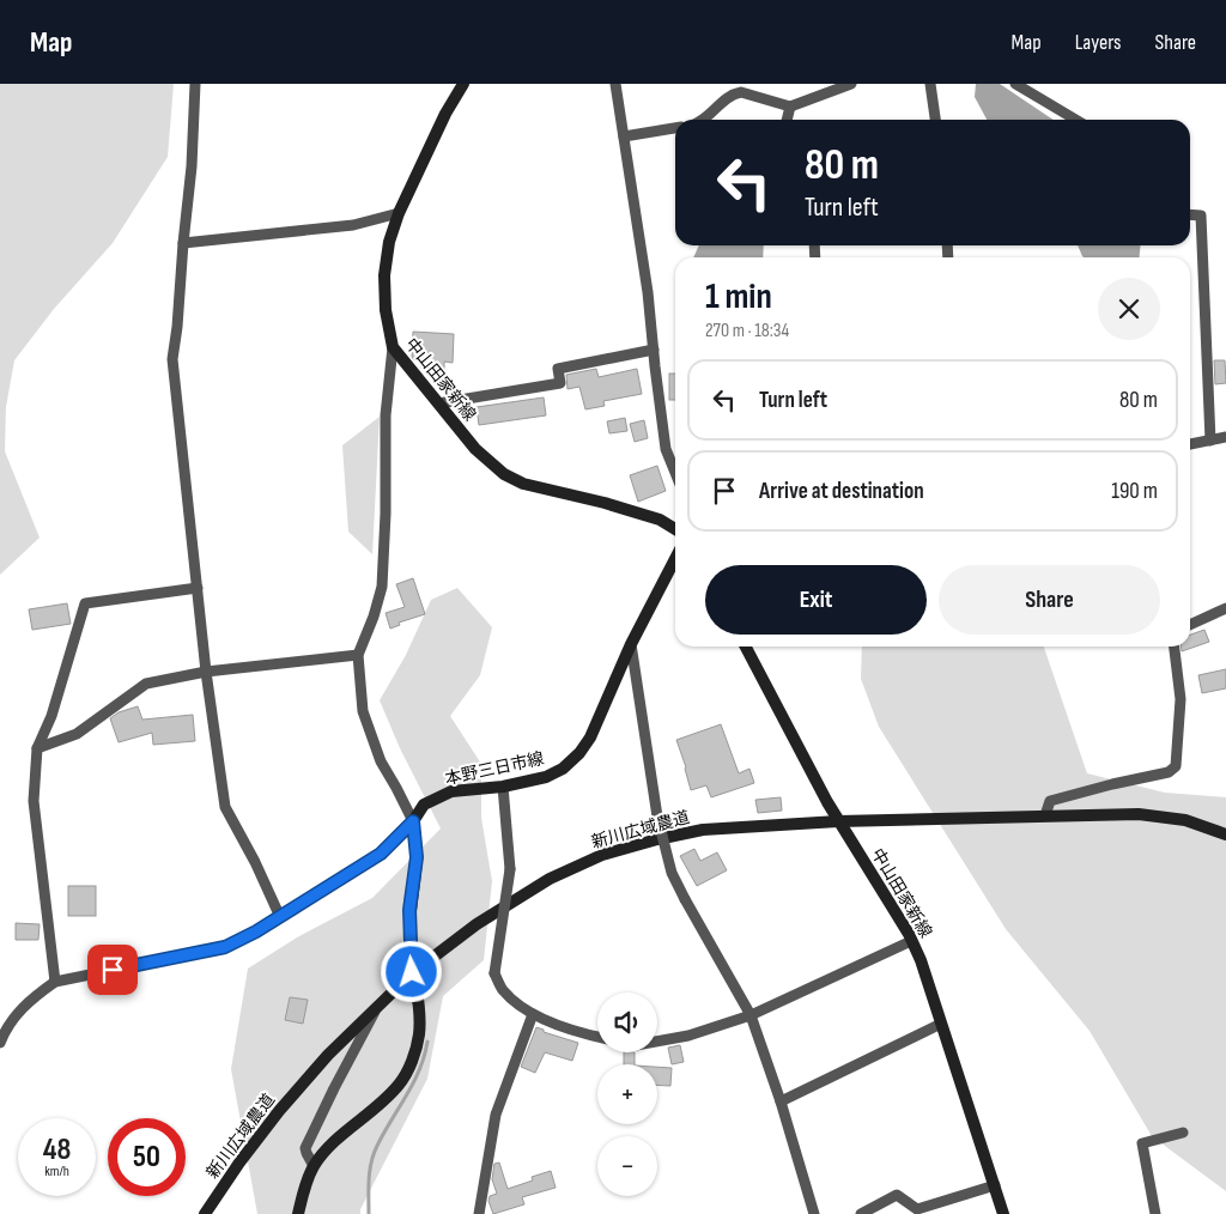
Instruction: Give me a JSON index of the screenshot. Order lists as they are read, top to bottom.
{
  "streets": {
    "main road": ["中山田家新線", "本野三日市線", "新川広域農道"]
  },
  "crossings": [
    ["中山田家新線", "新川広域農道"]
  ],
  "page": {
    "header": "Map",
    "nav": ["Map", "Layers", "Share"],
    "turn": ["80 m", "Turn left"],
    "heading": ["1 min", "270 m · 18:34"],
    "list": [
      {
        "name": "Turn left",
        "value": "80 m"
      },
      {
        "name": "Arrive at destination",
        "value": "190 m"
      }
    ],
    "buttons": ["Exit", "Share"],
    "map_buttons": ["+", "−"],
    "speed": "48 km/h",
    "limit": "50"
  }
}
